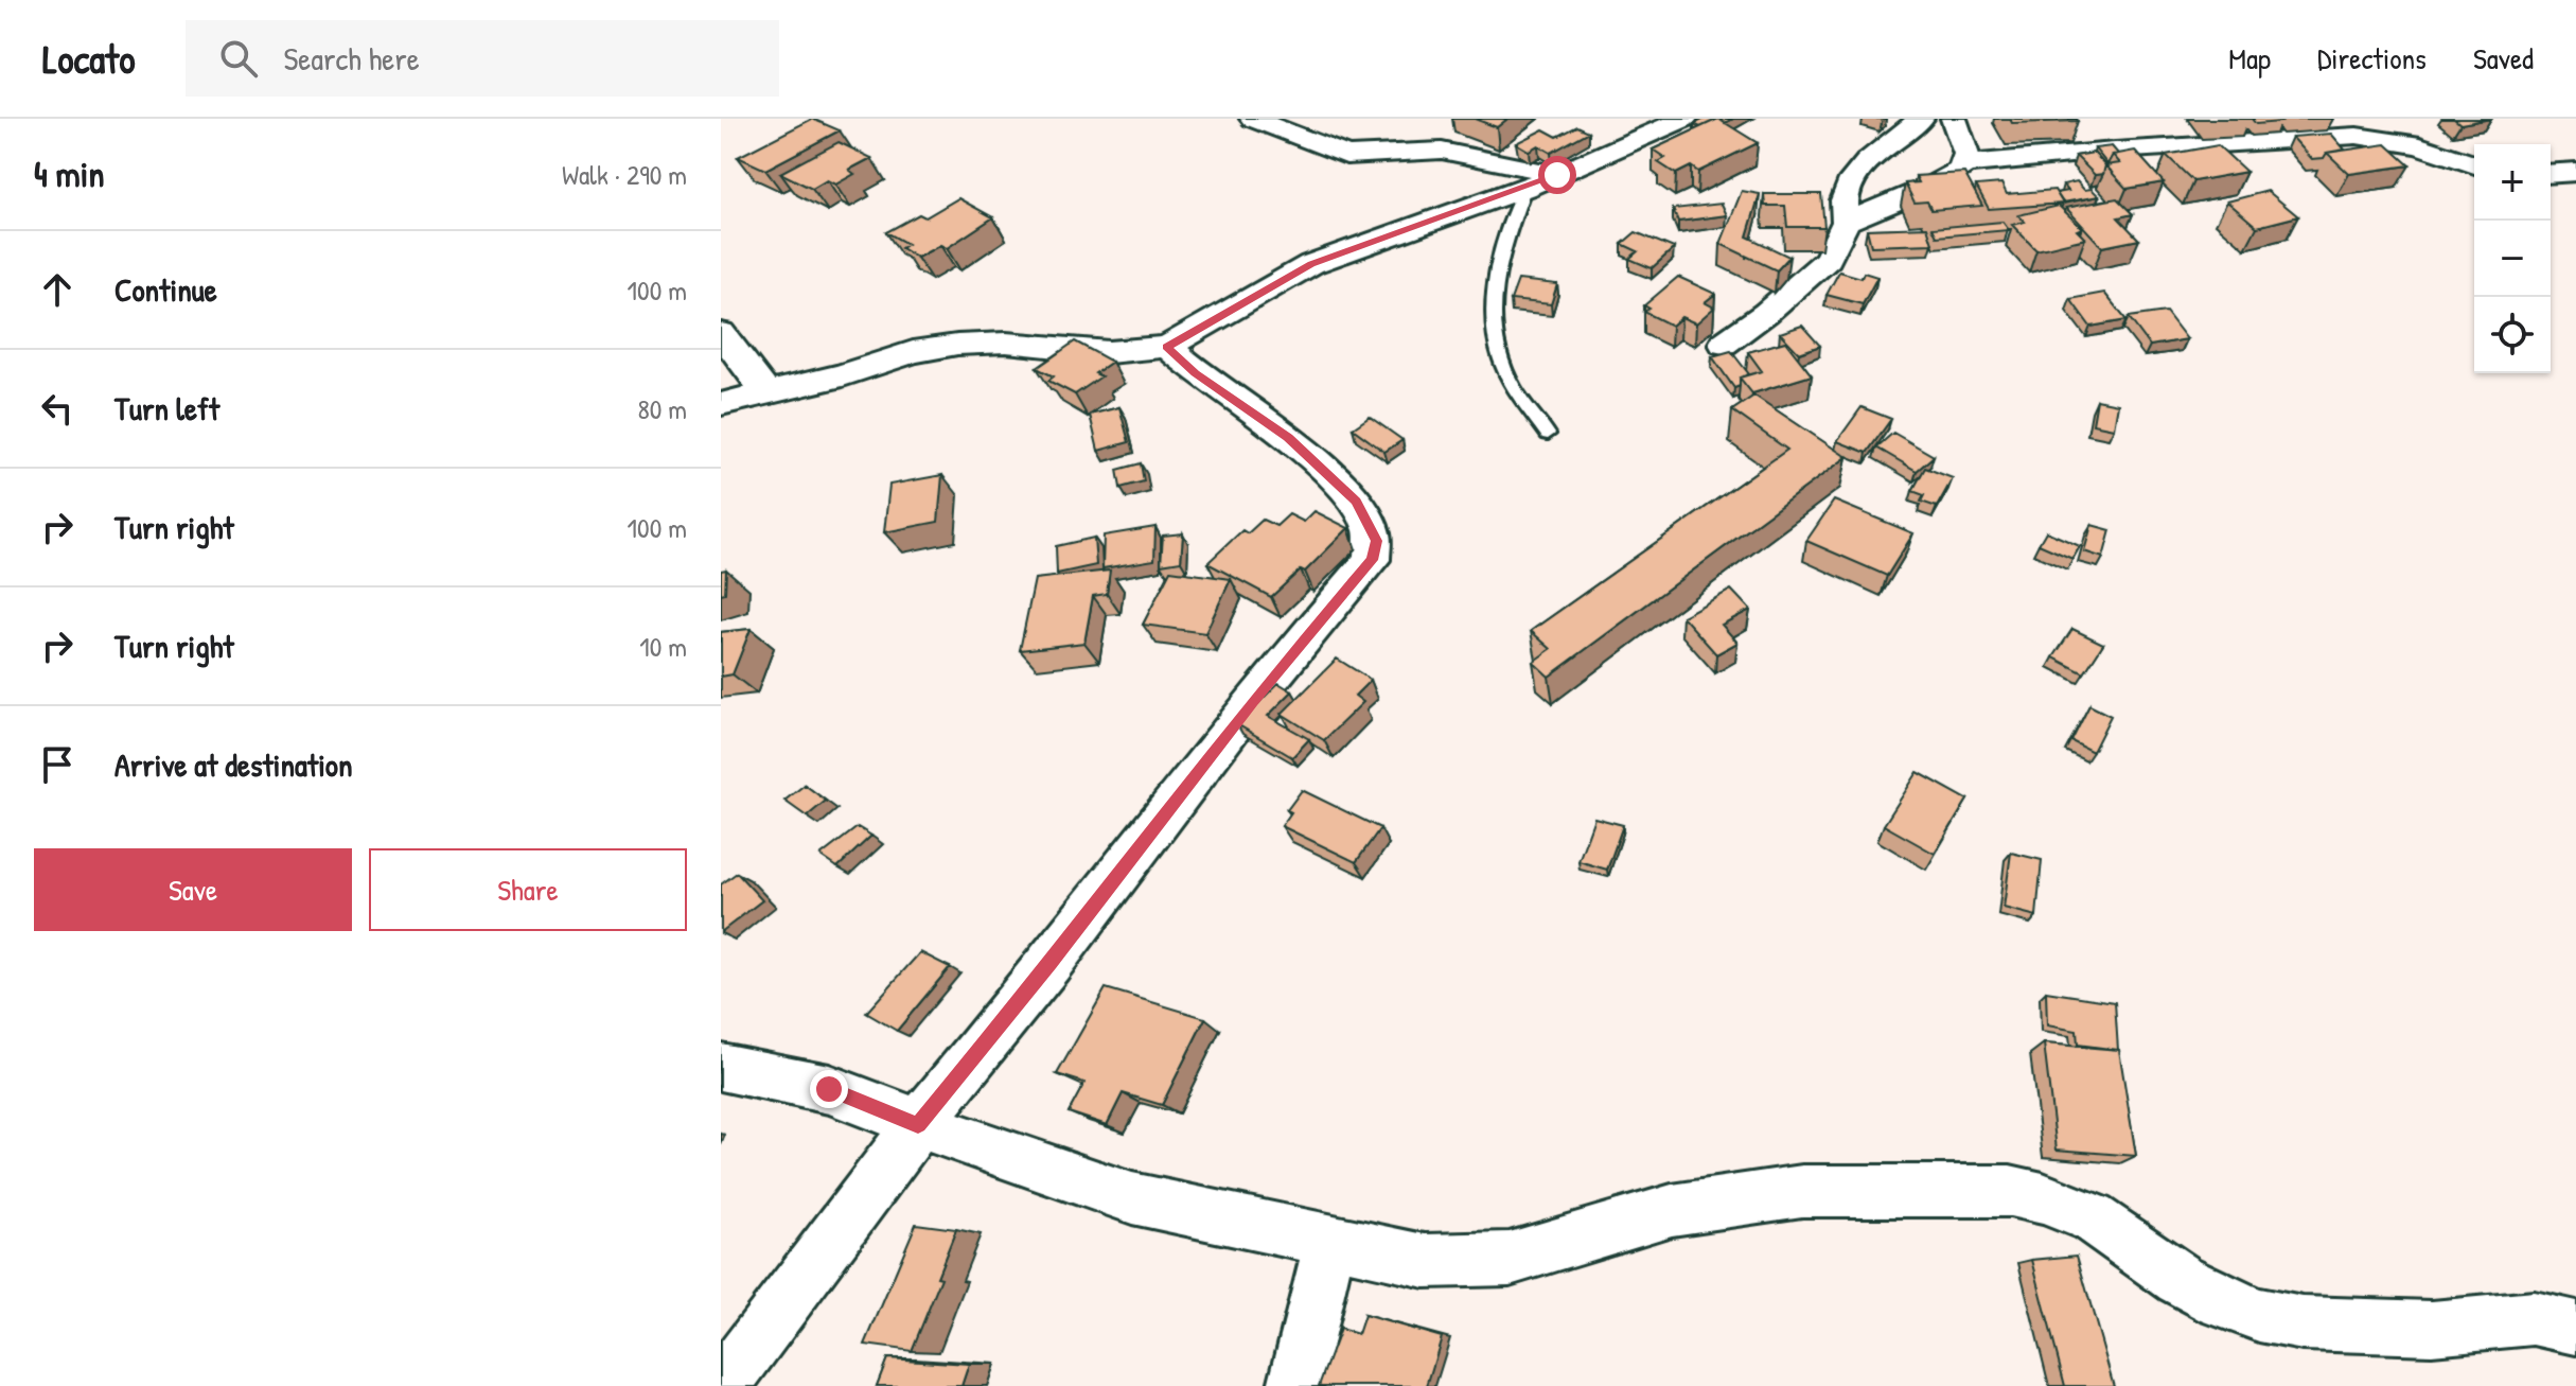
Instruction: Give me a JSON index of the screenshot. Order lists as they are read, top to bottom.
{
  "page": {
    "header": "Locato",
    "search": "Search here",
    "nav": ["Map", "Directions", "Saved"],
    "heading": ["4 min", "Walk · 290 m"],
    "map_buttons": ["+", "−"],
    "list": [
      ["Continue", "100 m"],
      ["Turn left", "80 m"],
      ["Turn right", "100 m"],
      ["Turn right", "10 m"],
      "Arrive at destination"
    ],
    "buttons": ["Save", "Share"]
  }
}
